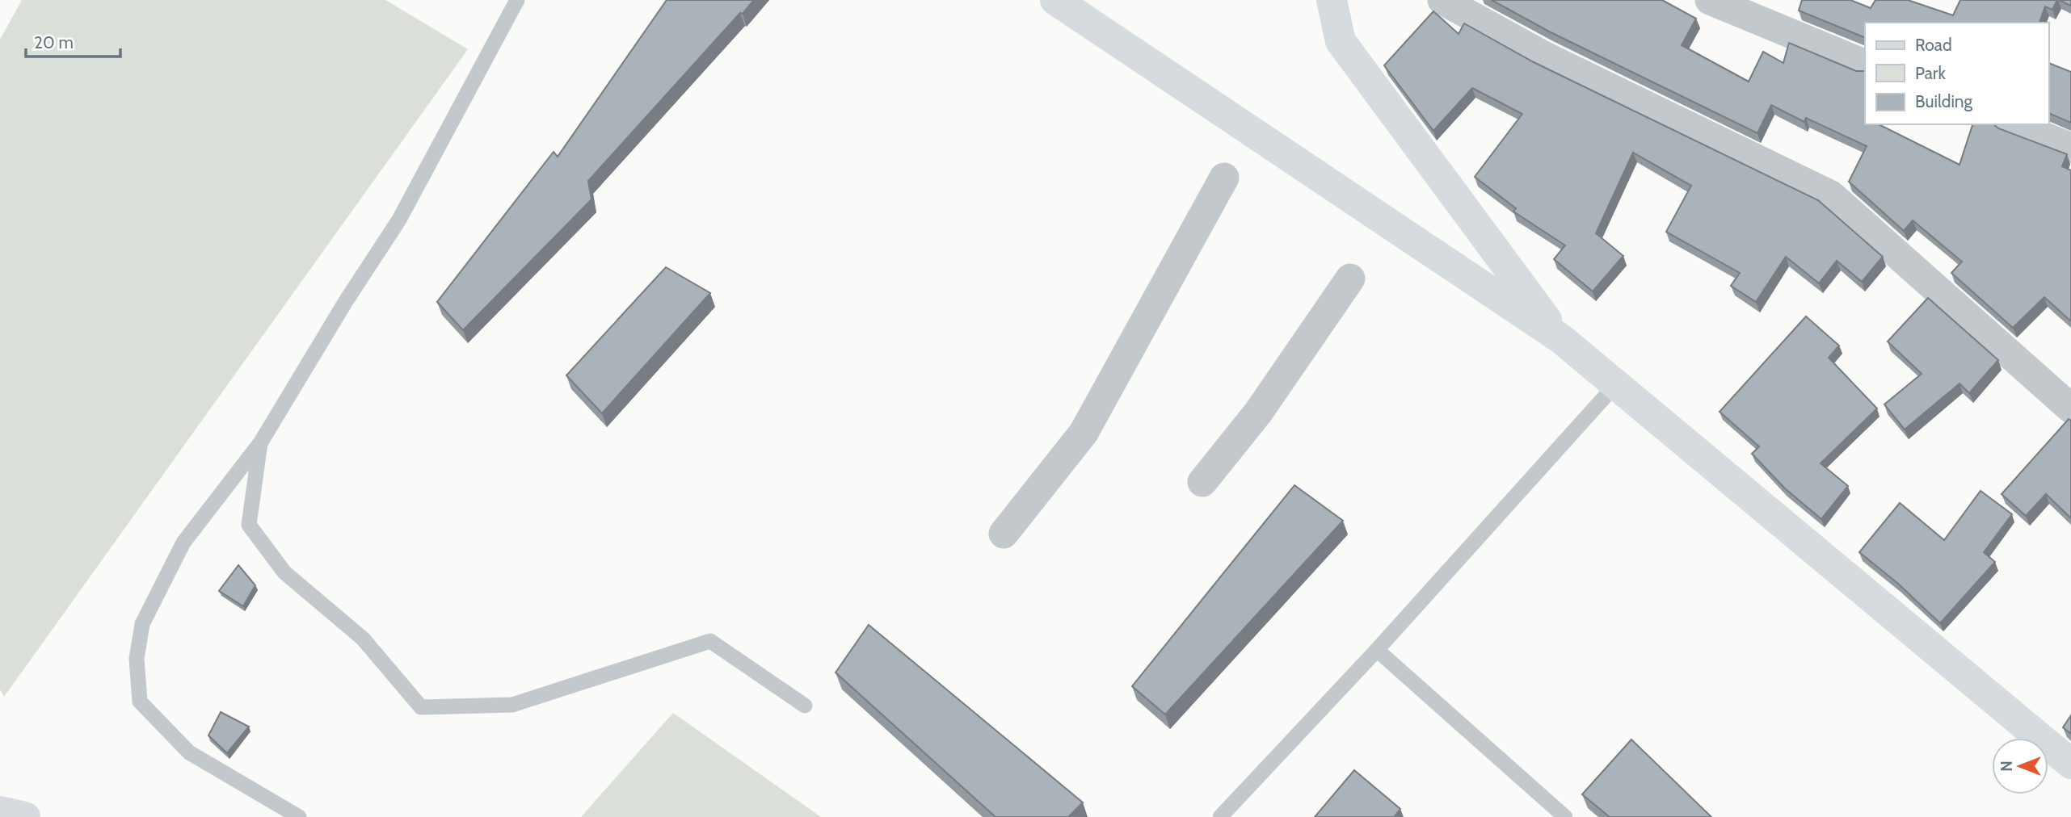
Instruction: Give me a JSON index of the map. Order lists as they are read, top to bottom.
{
  "legend": ["Road", "Park", "Building"],
  "scale_bar": "20 m",
  "north": "left"
}
